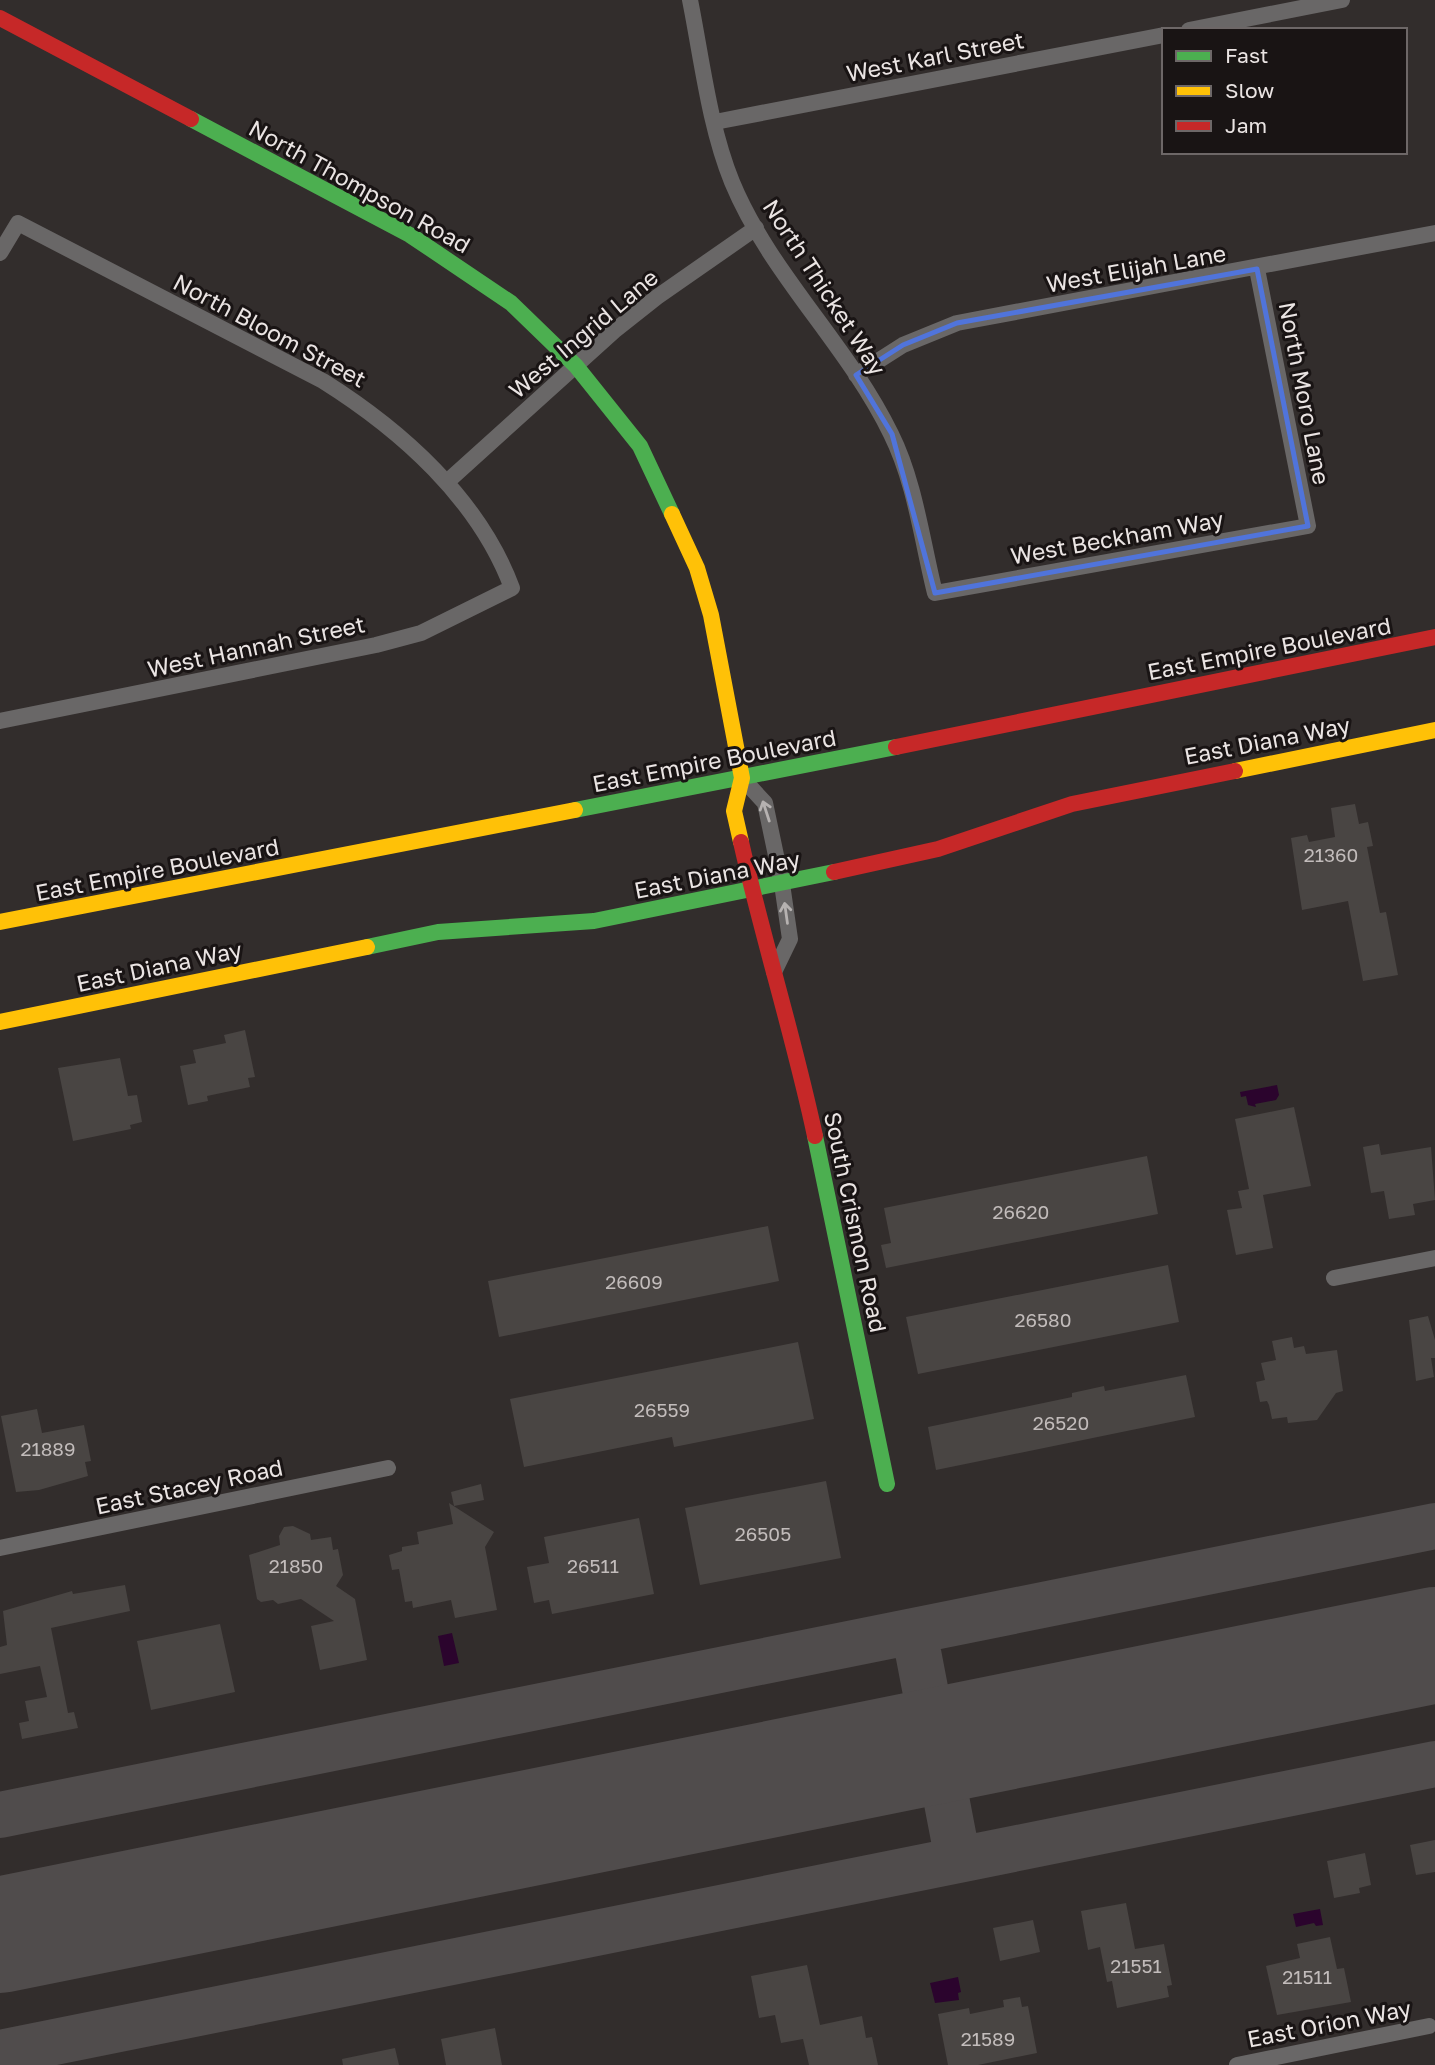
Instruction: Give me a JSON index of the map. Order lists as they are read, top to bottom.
{
  "streets": {
    "street": [
      "West Karl Street",
      "North Thompson Road",
      "West Elijah Lane",
      "North Thicket Way",
      "North Bloom Street",
      "West Ingrid Lane",
      "North Moro Lane",
      "West Beckham Way",
      "West Hannah Street",
      "East Empire Boulevard",
      "East Diana Way",
      "South Crismon Road",
      "East Stacey Road",
      "East Orion Way"
    ]
  },
  "crossings": [
    ["West Karl Street", "North Thicket Way"],
    ["North Thompson Road", "West Ingrid Lane"],
    ["North Thompson Road", "East Empire Boulevard"],
    ["North Thompson Road", "South Crismon Road"],
    ["West Elijah Lane", "North Thicket Way"],
    ["West Elijah Lane", "North Moro Lane"],
    ["North Thicket Way", "West Ingrid Lane"],
    ["North Thicket Way", "West Beckham Way"],
    ["North Bloom Street", "West Ingrid Lane"],
    ["North Bloom Street", "West Hannah Street"],
    ["North Moro Lane", "West Beckham Way"],
    ["East Empire Boulevard", "South Crismon Road"],
    ["East Diana Way", "South Crismon Road"]
  ],
  "house_numbers": [
    "21360",
    "26620",
    "26609",
    "26580",
    "26559",
    "26520",
    "21889",
    "26505",
    "21850",
    "26511",
    "21551",
    "21511",
    "21589"
  ],
  "legend": ["Fast", "Slow", "Jam"]
}
